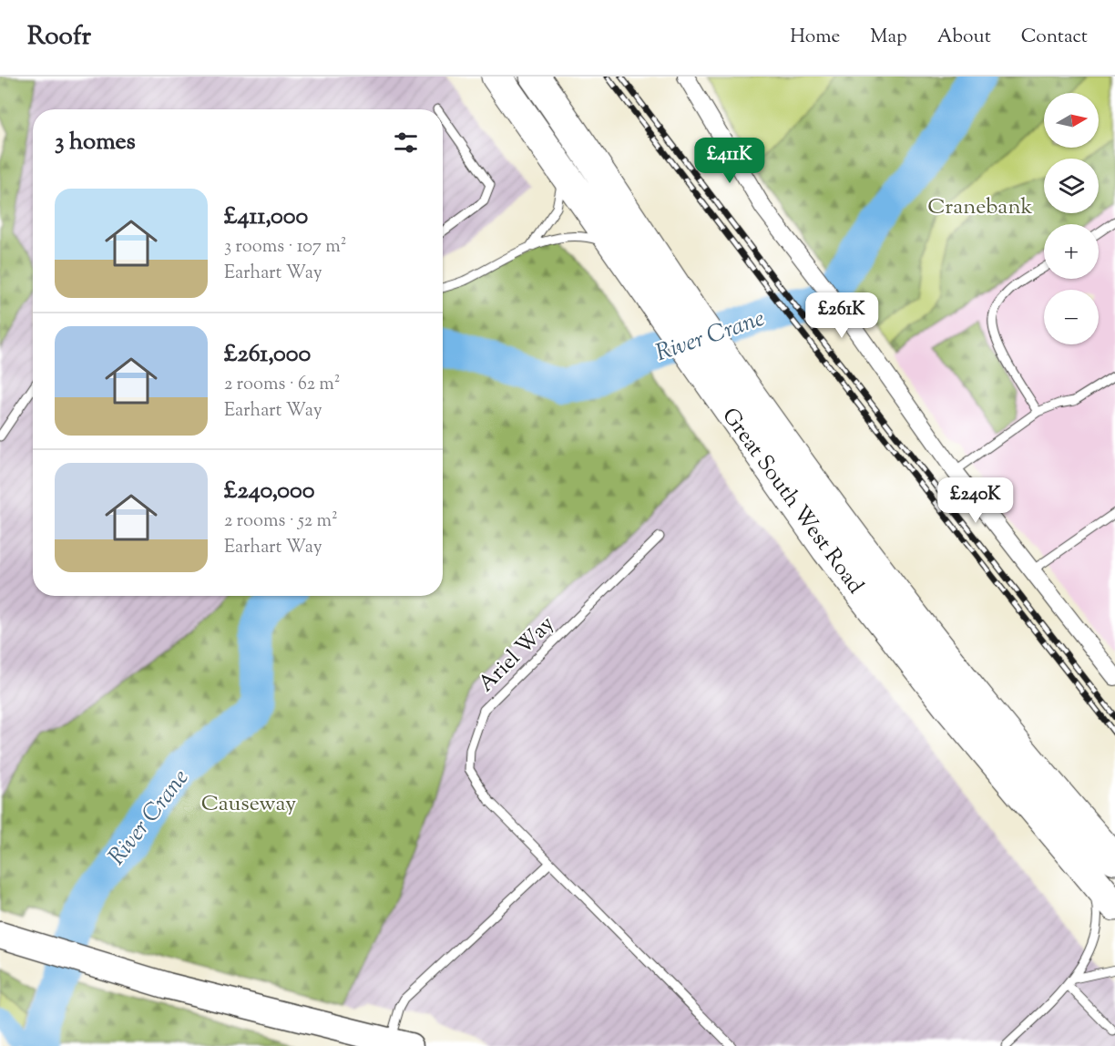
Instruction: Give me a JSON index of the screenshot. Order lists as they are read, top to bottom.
{
  "streets": {
    "highway": ["Great South West Road"],
    "lane": ["Ariel Way"]
  },
  "water": ["River Crane"],
  "parks": ["Cranebank", "Causeway"],
  "north": "right",
  "page": {
    "header": "Roofr",
    "nav": [
      "Home",
      "Map",
      "About",
      "Contact"
    ],
    "map_buttons": ["+", "−"],
    "heading": "3 homes",
    "price": ["£411K", "£261K", "£240K"],
    "list": [
      {
        "name": "£411,000",
        "note": "3 rooms · 107 m² · Earhart Way"
      },
      {
        "name": "£261,000",
        "note": "2 rooms · 62 m² · Earhart Way"
      },
      {
        "name": "£240,000",
        "note": "2 rooms · 52 m² · Earhart Way"
      }
    ]
  }
}
